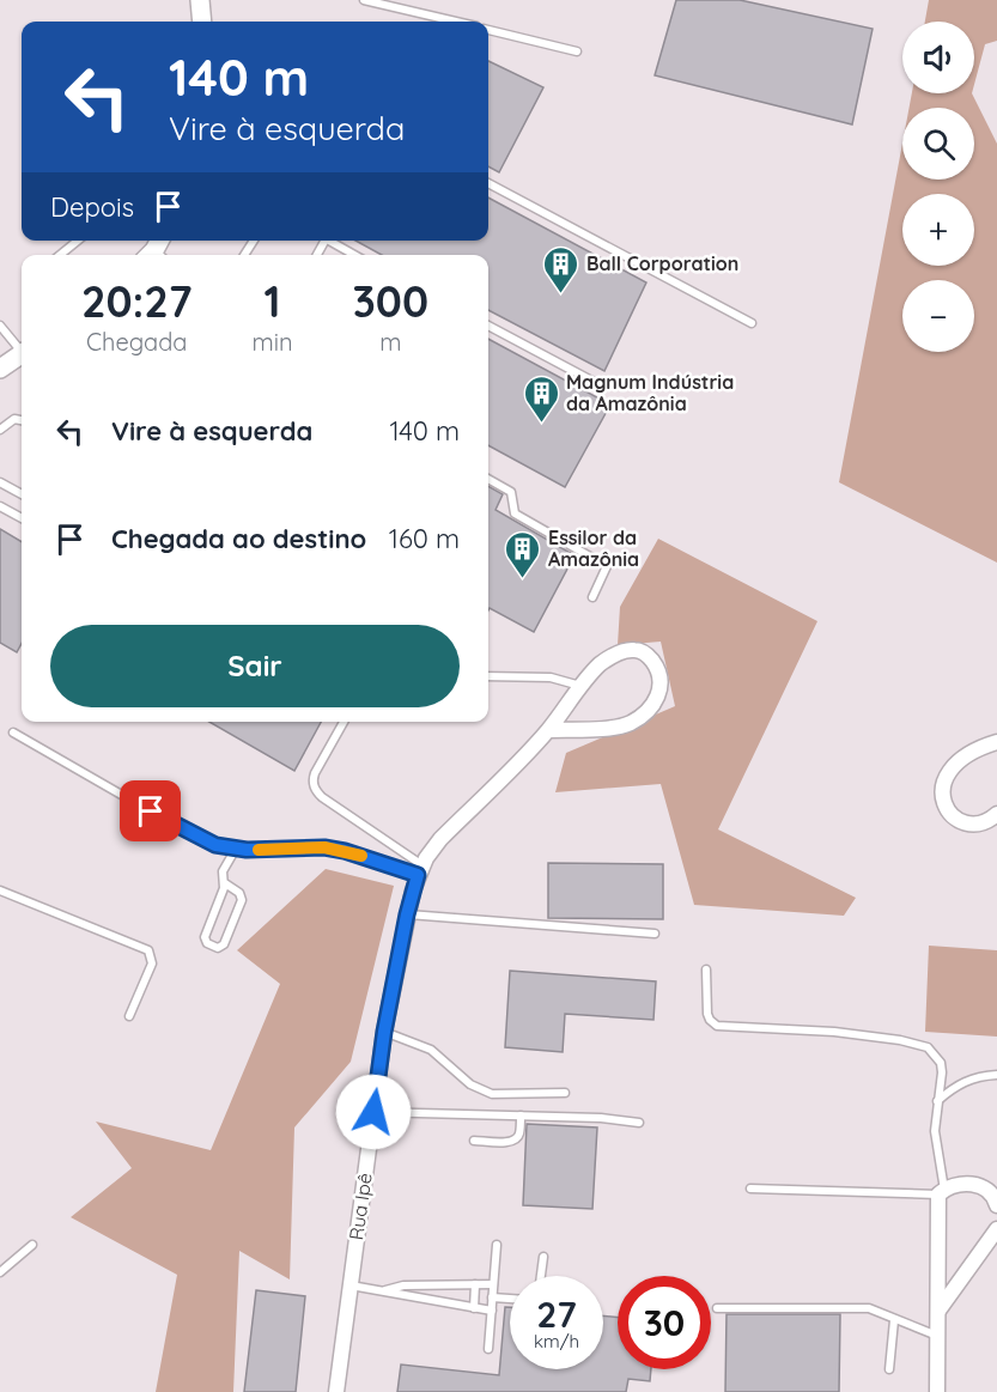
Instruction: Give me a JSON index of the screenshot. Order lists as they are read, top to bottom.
{
  "streets": {
    "street": ["Rua Ipê"]
  },
  "places": {
    "building": ["Ball Corporation", "Magnum Indústria da Amazônia", "Essilor da Amazônia"]
  },
  "page": {
    "map_buttons": ["+", "−"],
    "turn": ["140 m", "Vire à esquerda"],
    "then": "Depois",
    "eta": [
      "20:27",
      "Chegada",
      "1",
      "min",
      "300",
      "m"
    ],
    "list": [
      {
        "name": "Vire à esquerda",
        "value": "140 m"
      },
      {
        "name": "Chegada ao destino",
        "value": "160 m"
      }
    ],
    "buttons": "Sair",
    "speed": "27 km/h",
    "limit": "30"
  }
}
